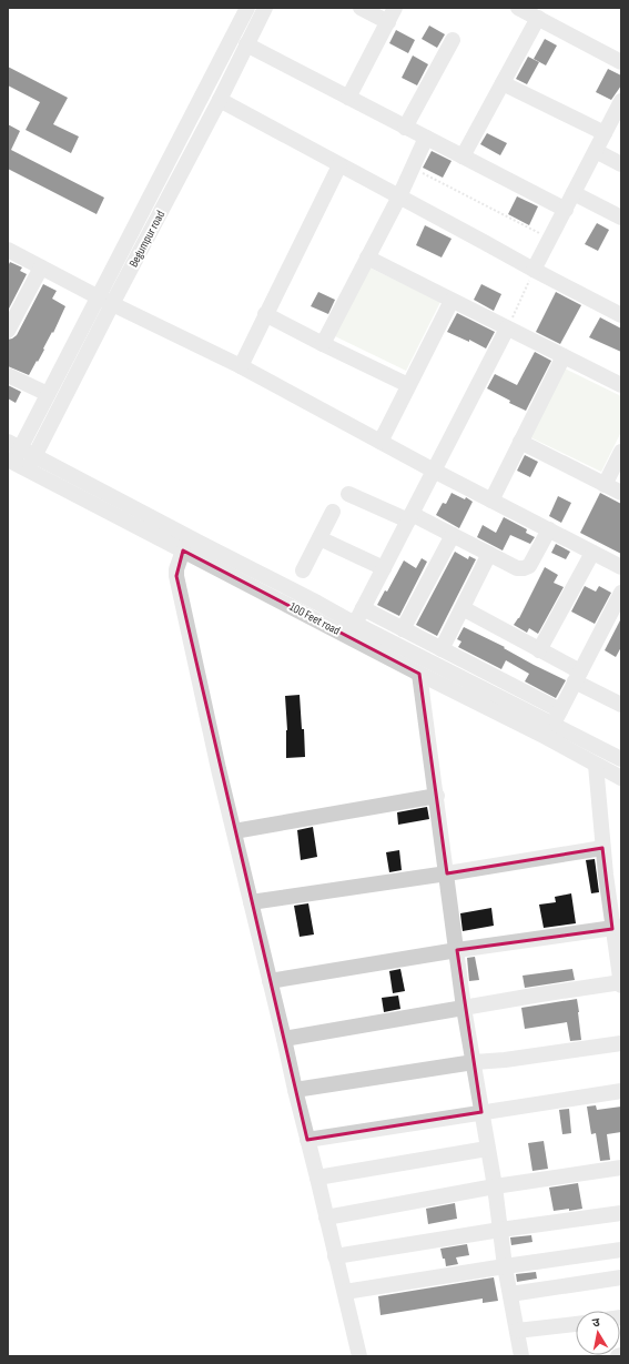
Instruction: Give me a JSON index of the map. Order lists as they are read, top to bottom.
{
  "streets": {
    "street": ["Begumpur road", "100 Feet road"]
  },
  "crossings": [
    ["Begumpur road", "100 Feet road"]
  ],
  "north": "top"
}
